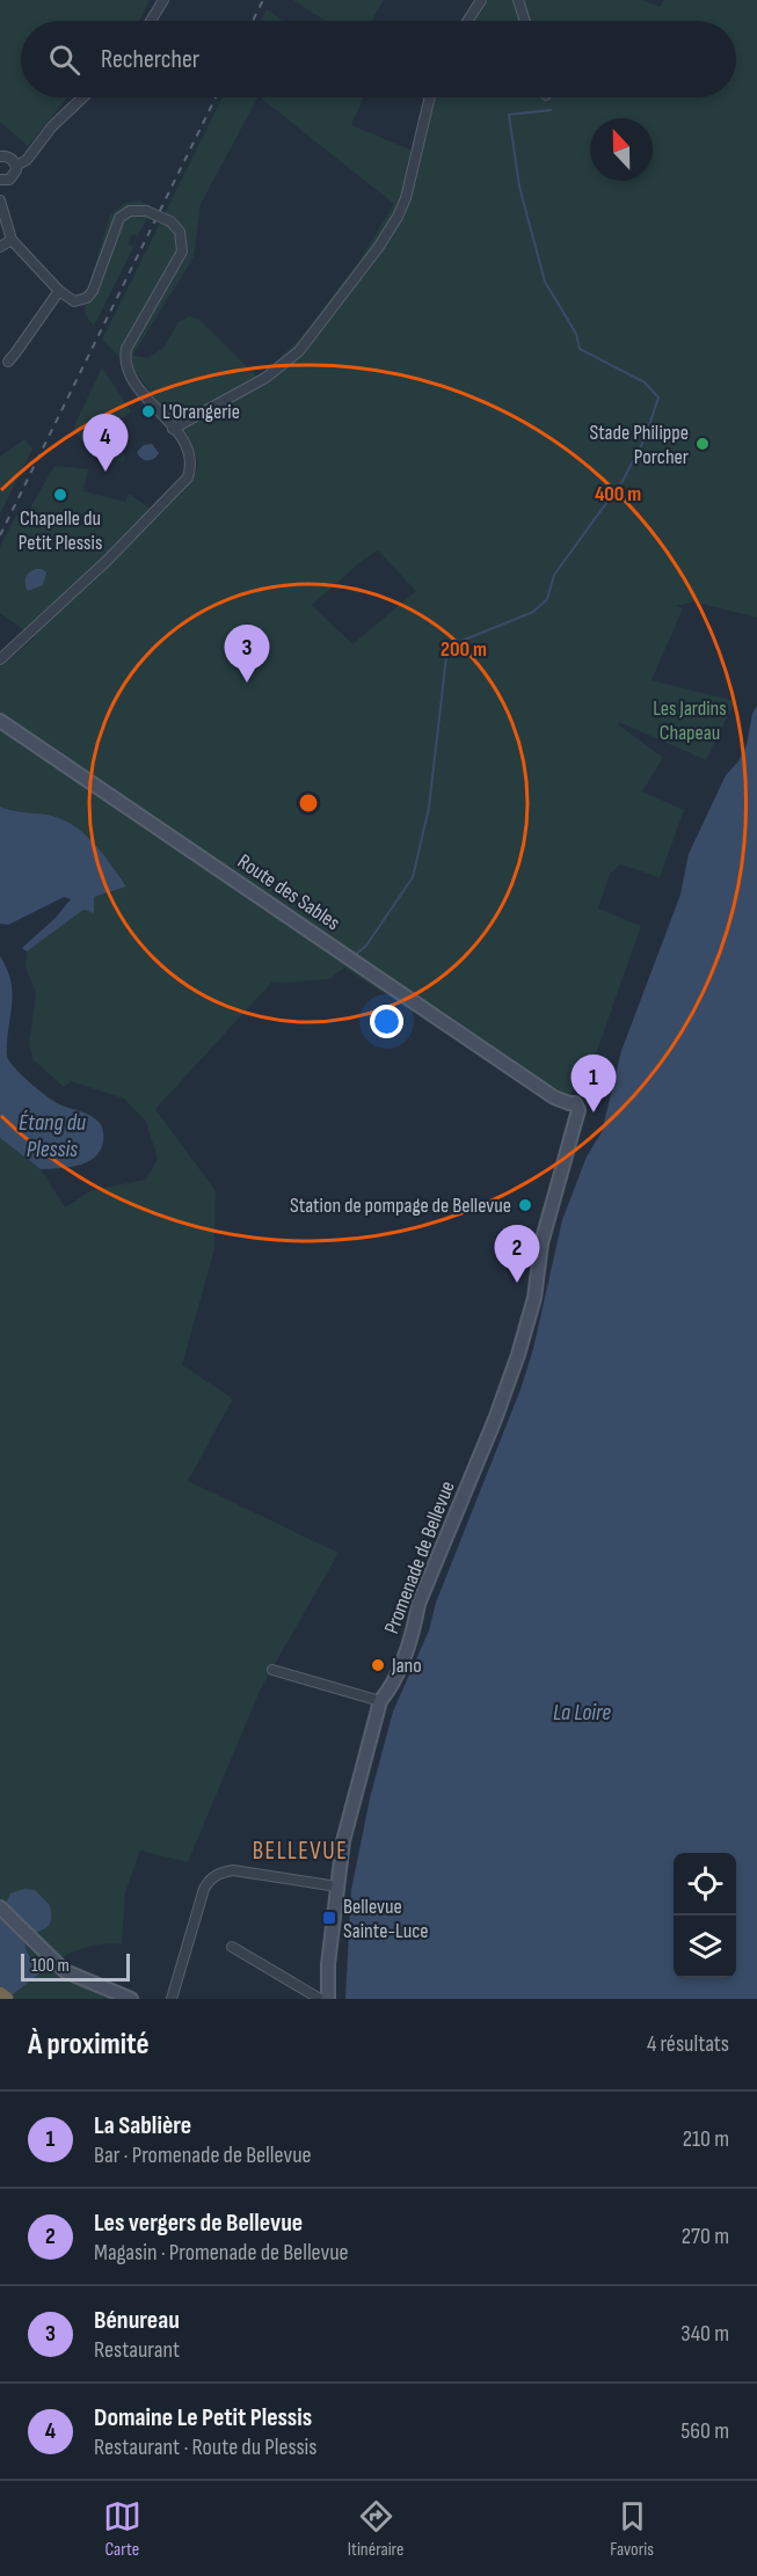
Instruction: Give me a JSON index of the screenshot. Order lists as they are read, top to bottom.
{
  "streets": {
    "street": ["Route des Sables", "Promenade de Bellevue"]
  },
  "crossings": [
    ["Route des Sables", "Promenade de Bellevue"]
  ],
  "districts": ["BELLEVUE"],
  "water": ["Étang du Plessis", "La Loire"],
  "parks": ["Les Jardins Chapeau"],
  "places": {
    "other": [
      "L'Orangerie",
      "Stade Philippe Porcher",
      "Chapelle du Petit Plessis",
      "Station de pompage de Bellevue",
      "Jano"
    ],
    "transit": ["Bellevue Sainte-Luce"]
  },
  "scale_bar": "100 m",
  "north": "top",
  "page": {
    "search": "Rechercher",
    "pins": [
      "4",
      "3",
      "1",
      "2"
    ],
    "scale": "100 m",
    "heading": ["À proximité", "4 résultats"],
    "list": [
      {
        "mark": "1",
        "name": "La Sablière",
        "note": "Bar · Promenade de Bellevue",
        "value": "210 m"
      },
      {
        "mark": "2",
        "name": "Les vergers de Bellevue",
        "note": "Magasin · Promenade de Bellevue",
        "value": "270 m"
      },
      {
        "mark": "3",
        "name": "Bénureau",
        "note": "Restaurant",
        "value": "340 m"
      },
      {
        "mark": "4",
        "name": "Domaine Le Petit Plessis",
        "note": "Restaurant · Route du Plessis",
        "value": "560 m"
      }
    ],
    "nav": ["Carte", "Itinéraire", "Favoris"]
  },
  "rings": ["400 m", "200 m"]
}
